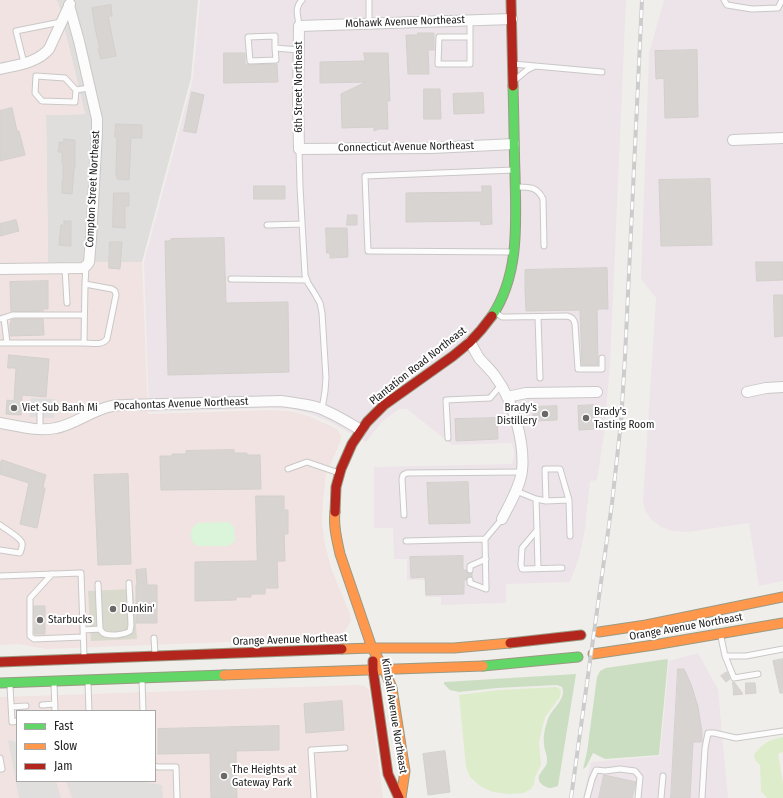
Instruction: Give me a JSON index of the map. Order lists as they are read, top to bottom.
{
  "streets": {
    "main road": ["Plantation Road Northeast", "Orange Avenue Northeast", "Kimball Avenue Northeast"],
    "street": [
      "Mohawk Avenue Northeast",
      "6th Street Northeast",
      "Connecticut Avenue Northeast",
      "Compton Street Northeast",
      "Pocahontas Avenue Northeast"
    ]
  },
  "crossings": [
    ["Mohawk Avenue Northeast", "6th Street Northeast"],
    ["Mohawk Avenue Northeast", "Plantation Road Northeast"],
    ["6th Street Northeast", "Connecticut Avenue Northeast"],
    ["Connecticut Avenue Northeast", "Plantation Road Northeast"],
    ["Plantation Road Northeast", "Pocahontas Avenue Northeast"],
    ["Plantation Road Northeast", "Orange Avenue Northeast"],
    ["Plantation Road Northeast", "Kimball Avenue Northeast"],
    ["Orange Avenue Northeast", "Kimball Avenue Northeast"]
  ],
  "places": [
    "Viet Sub Banh Mi",
    "Brady's Distillery",
    "Brady's Tasting Room",
    "Dunkin'",
    "Starbucks",
    "The Heights at Gateway Park"
  ],
  "legend": ["Fast", "Slow", "Jam"]
}
